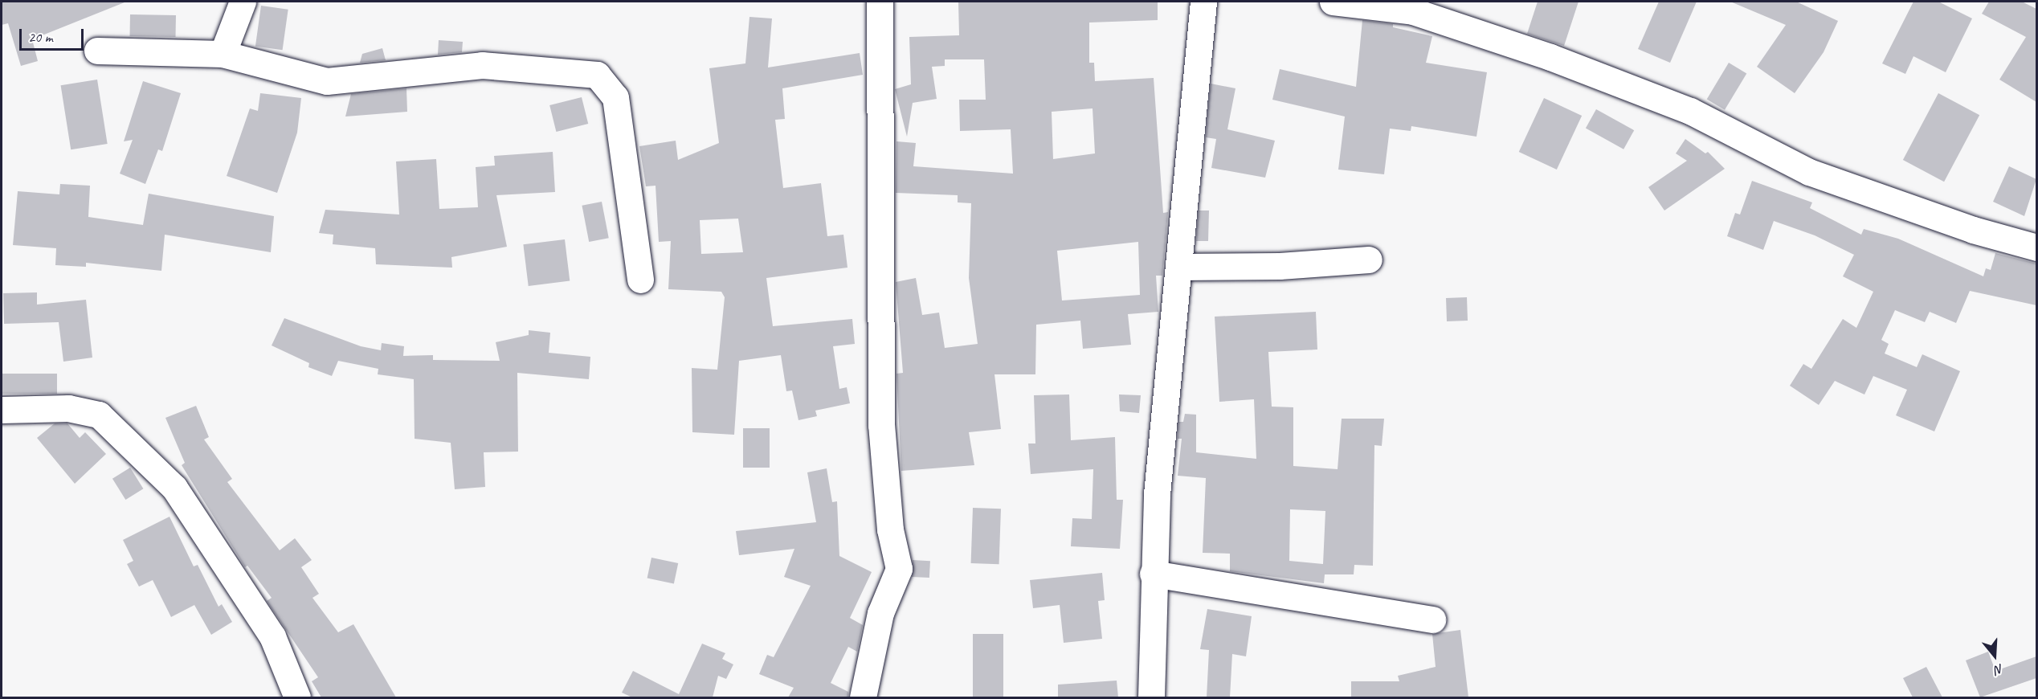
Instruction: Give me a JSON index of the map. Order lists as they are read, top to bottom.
{
  "scale_bar": "20 m",
  "north": "bottom"
}
